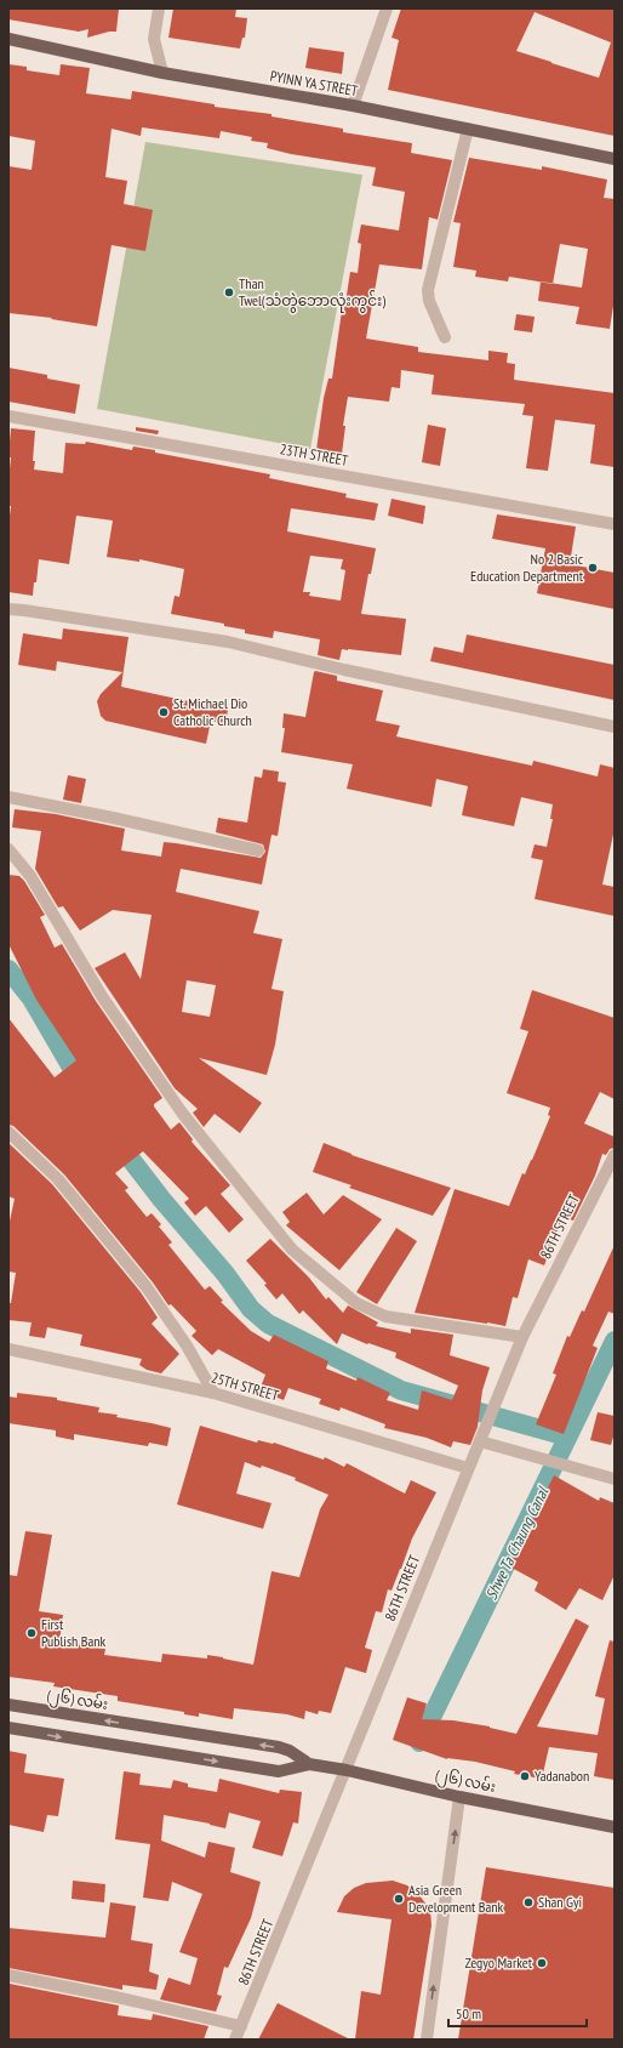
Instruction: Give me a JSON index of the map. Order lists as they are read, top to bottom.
{
  "streets": {
    "main road": ["PYINN YA STREET", "(၂၆) လမ်း"],
    "street": ["23TH STREET", "86TH STREET", "25TH STREET"]
  },
  "crossings": [
    ["86TH STREET", "25TH STREET"],
    ["86TH STREET", "(၂၆) လမ်း"]
  ],
  "water": ["Shwe Ta Chaung Canal"],
  "places": [
    "Than Twel(သံတွဲဘောလုံးကွင်း)",
    "No 2 Basic Education Department",
    "St. Michael Dio Catholic Church",
    "First Publish Bank",
    "Yadanabon",
    "Asia Green Development Bank",
    "Shan Gyi",
    "Zegyo Market"
  ],
  "scale_bar": "50 m"
}
